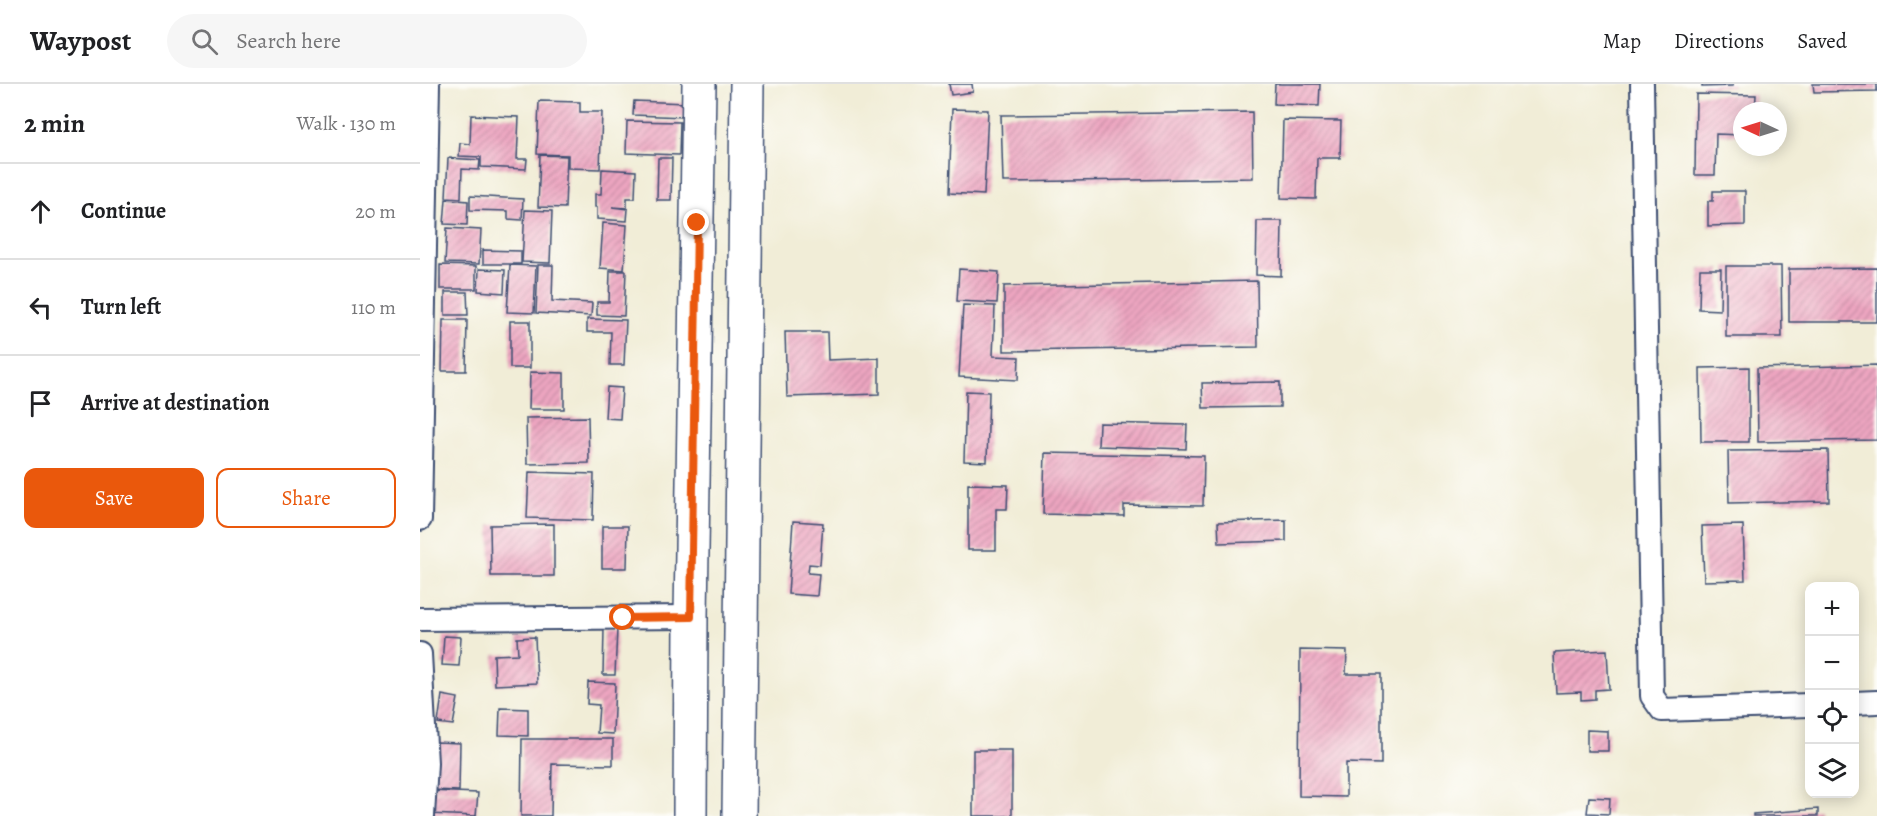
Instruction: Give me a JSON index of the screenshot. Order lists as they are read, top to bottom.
{
  "north": "left",
  "page": {
    "header": "Waypost",
    "search": "Search here",
    "nav": ["Map", "Directions", "Saved"],
    "heading": ["2 min", "Walk · 130 m"],
    "list": [
      ["Continue", "20 m"],
      ["Turn left", "110 m"],
      "Arrive at destination"
    ],
    "buttons": ["Save", "Share"],
    "map_buttons": ["+", "−"]
  }
}
